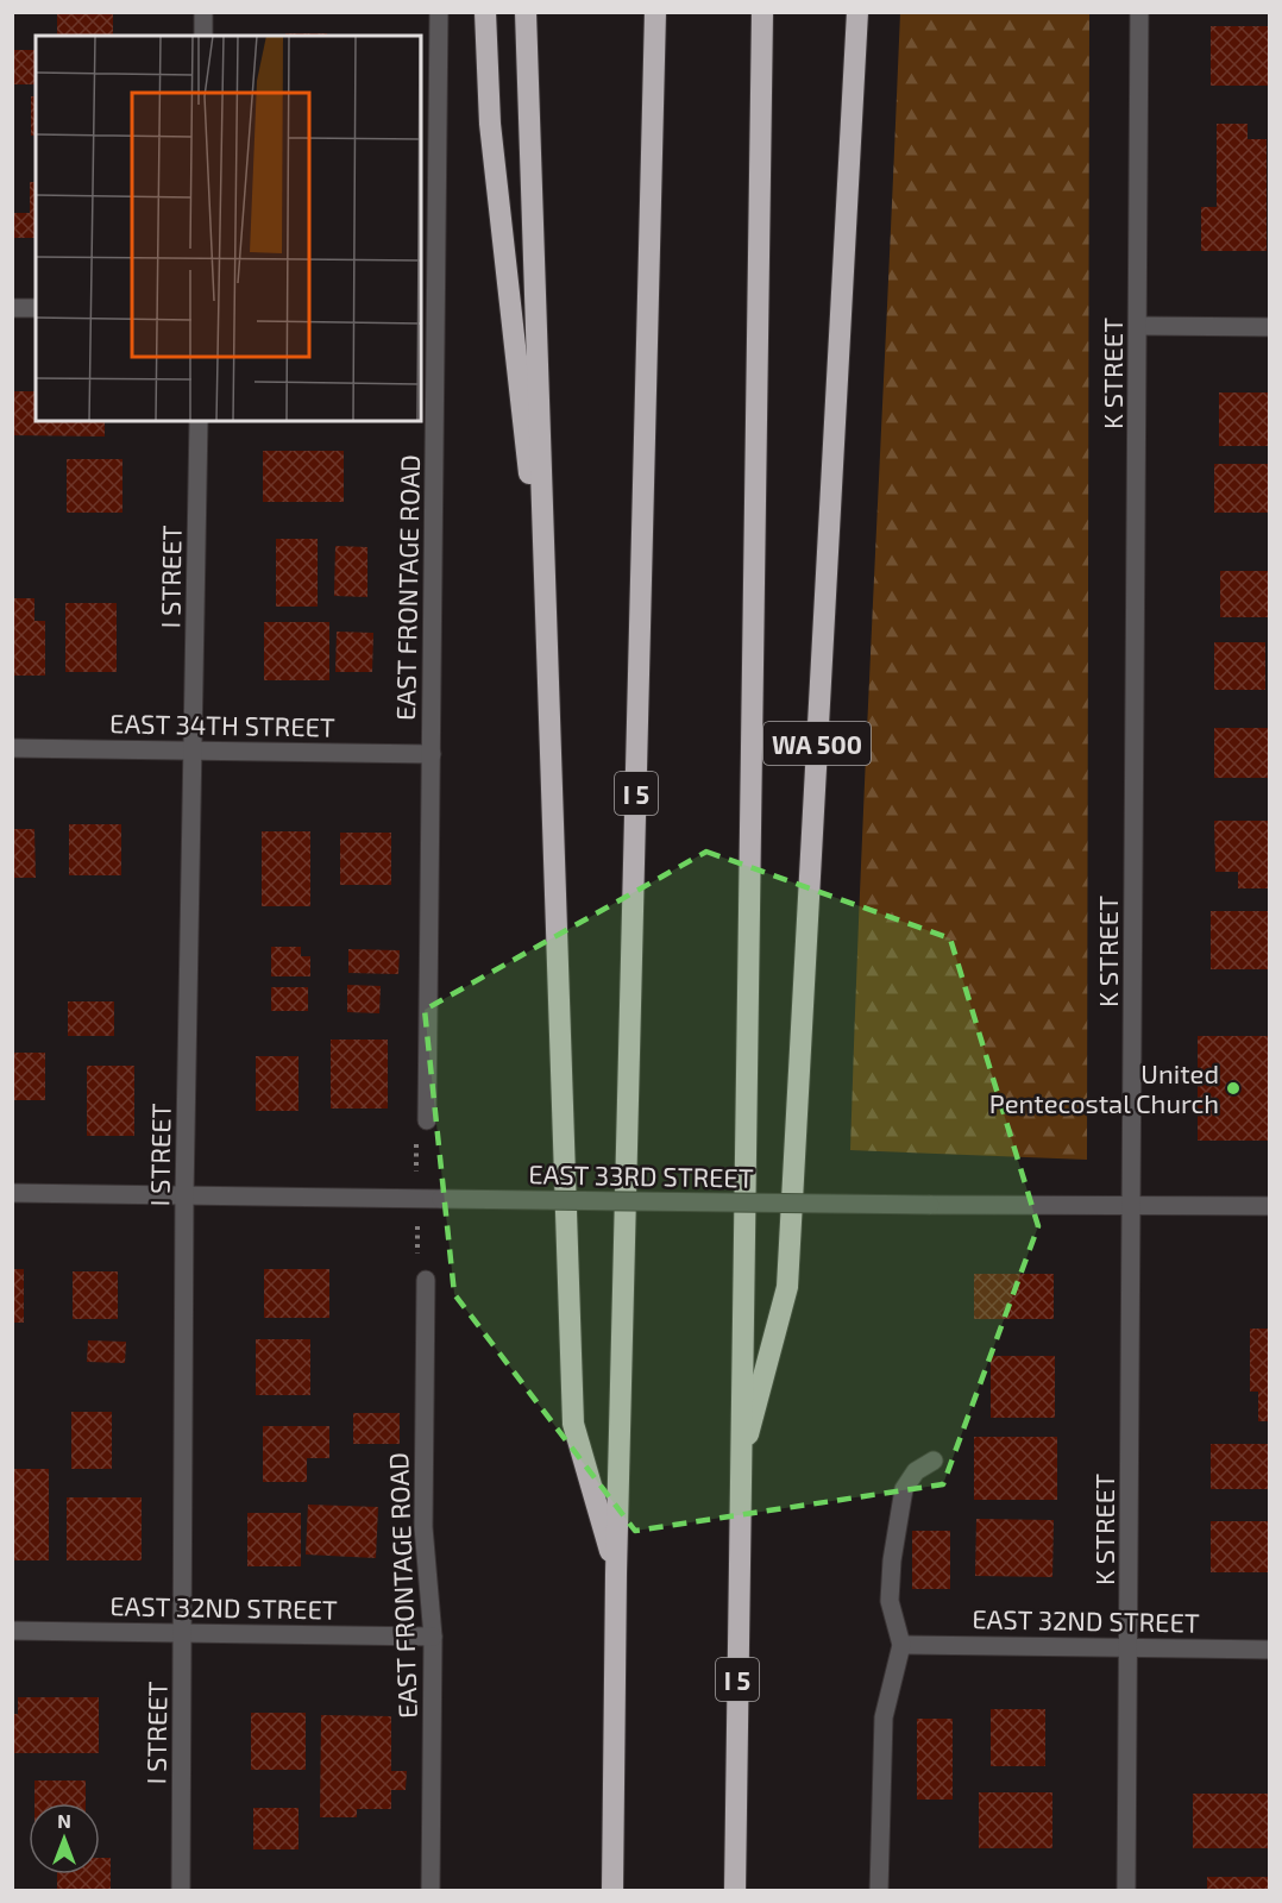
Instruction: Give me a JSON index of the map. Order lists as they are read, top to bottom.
{
  "streets": {
    "highway": ["WA 500", "I 5"],
    "street": [
      "K STREET",
      "I STREET",
      "EAST FRONTAGE ROAD",
      "EAST 34TH STREET",
      "EAST 33RD STREET",
      "EAST 32ND STREET"
    ]
  },
  "crossings": [
    ["K STREET", "EAST 33RD STREET"],
    ["K STREET", "EAST 32ND STREET"],
    ["I STREET", "EAST 34TH STREET"],
    ["I STREET", "EAST 33RD STREET"],
    ["I STREET", "EAST 32ND STREET"],
    ["EAST FRONTAGE ROAD", "EAST 34TH STREET"],
    ["EAST FRONTAGE ROAD", "EAST 32ND STREET"],
    ["WA 500", "I 5"]
  ],
  "places": ["United Pentecostal Church"],
  "north": "top"
}
